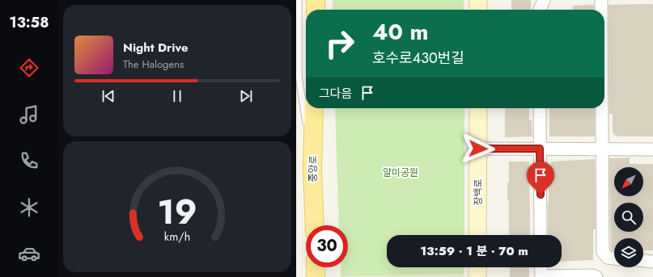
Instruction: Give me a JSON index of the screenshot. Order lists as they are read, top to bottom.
{
  "streets": {
    "main road": ["중앙로"],
    "street": ["장백로"]
  },
  "parks": ["얄미공원"],
  "north": "bottom left",
  "page": {
    "tabs": "13:58",
    "turn": ["40 m", "호수로430번길"],
    "song": ["Night Drive", "The Halogens"],
    "then": "그다음",
    "limit": "30",
    "trip": "13:59 · 1 분 · 70 m",
    "gauge": ["19", "km/h"]
  }
}
